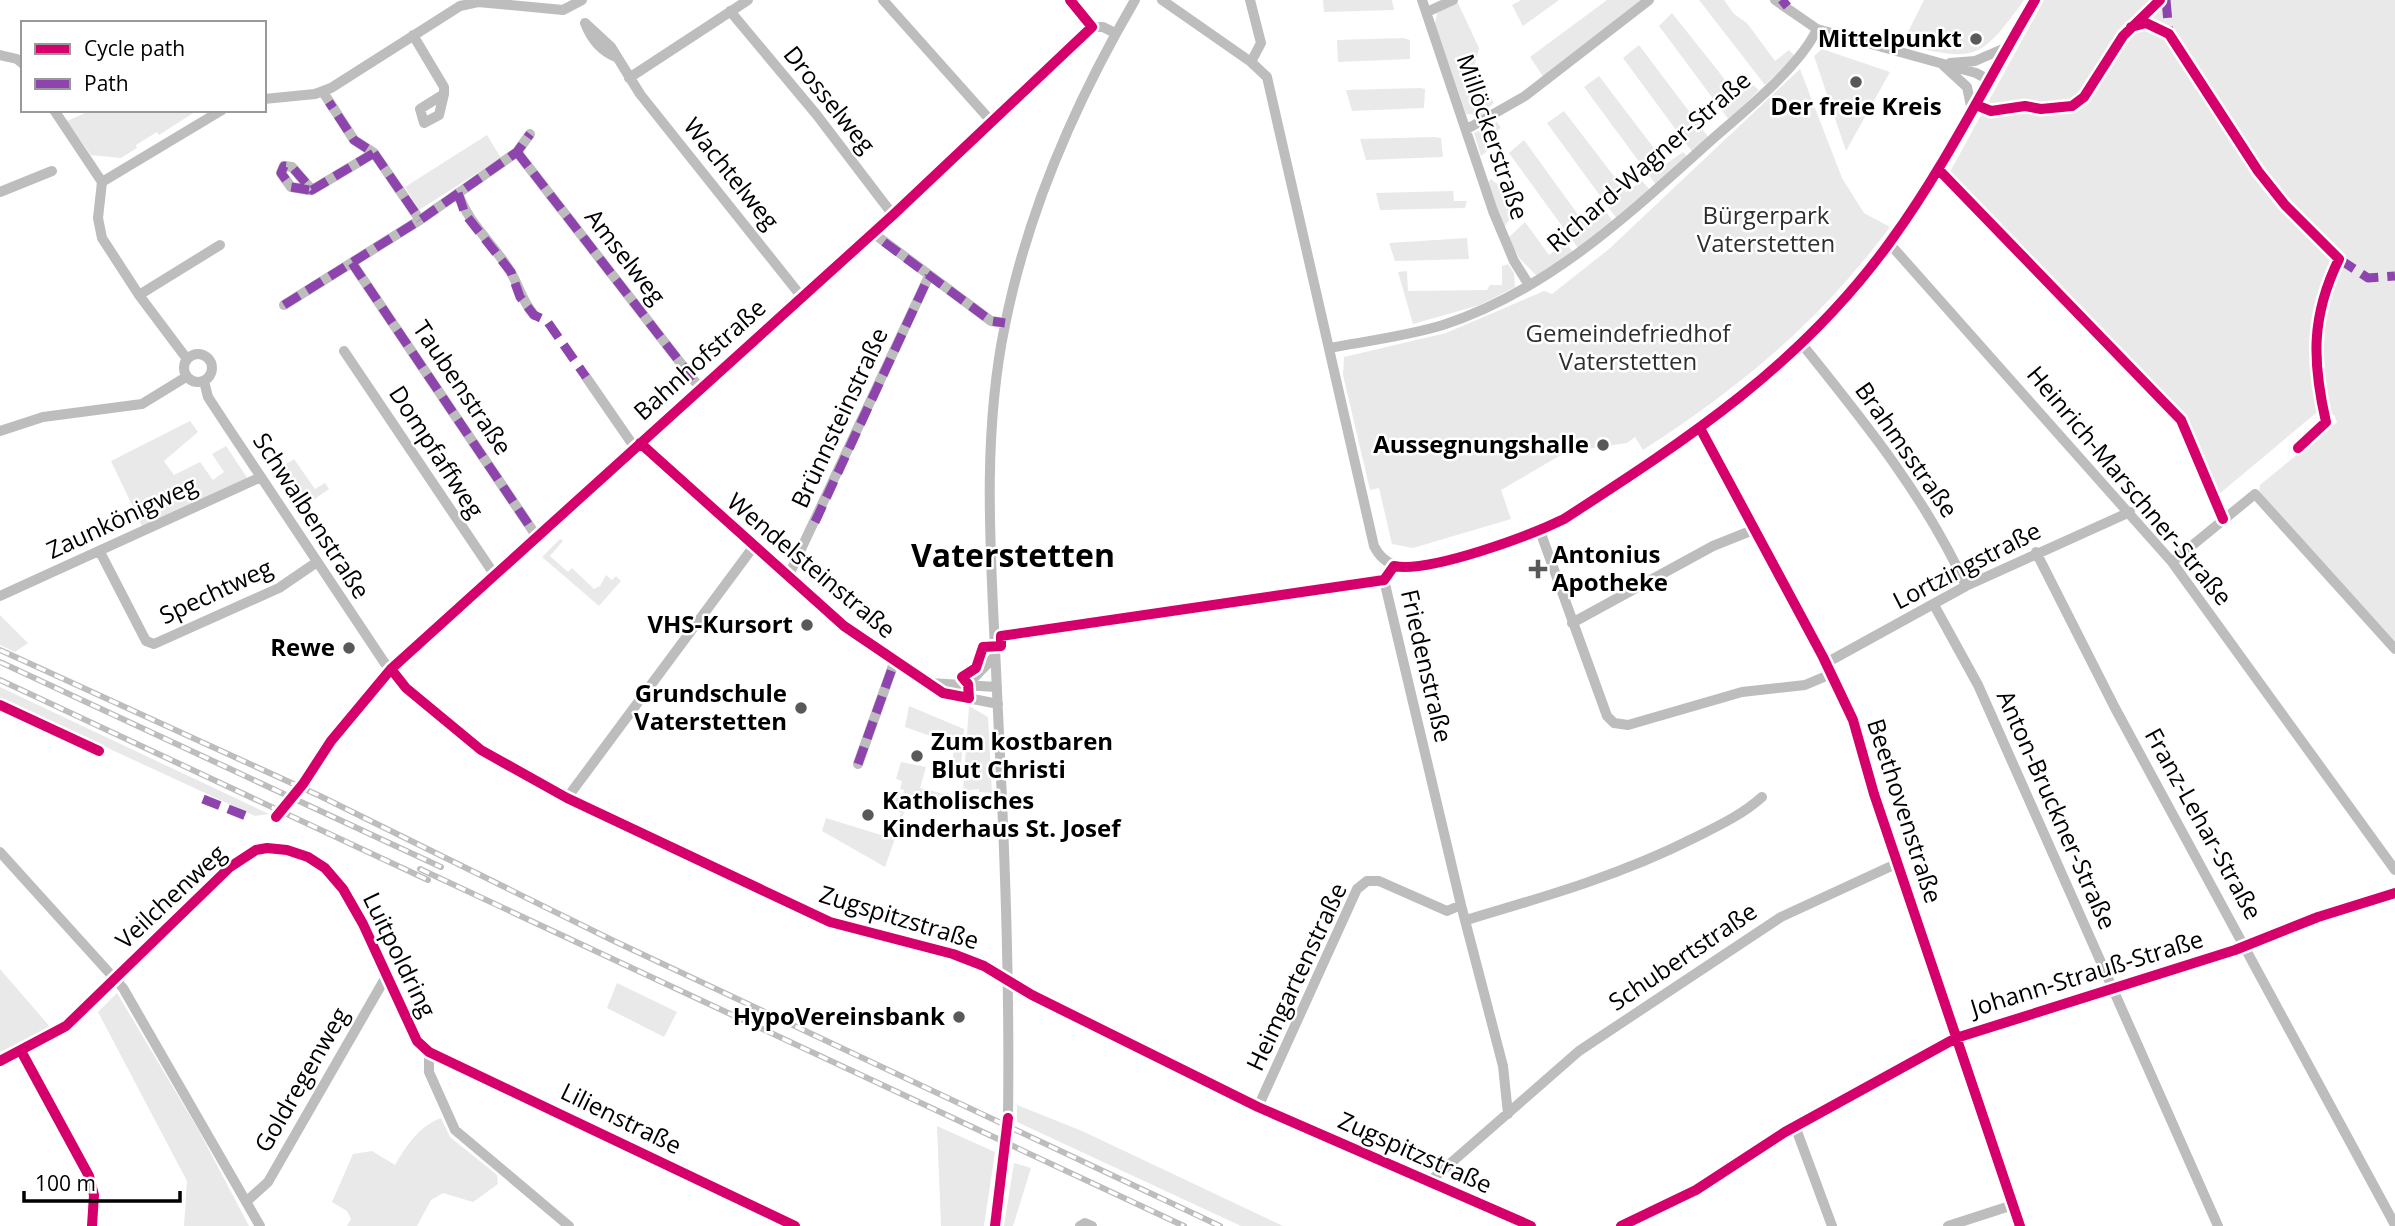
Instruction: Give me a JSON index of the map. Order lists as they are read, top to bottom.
{
  "streets": {
    "street": [
      "Drosselweg",
      "Millöckerstraße",
      "Richard-Wagner-Straße",
      "Wachtelweg",
      "Amselweg",
      "Bahnhofstraße",
      "Taubenstraße",
      "Brünnsteinstraße",
      "Brahmsstraße",
      "Dompfaffweg",
      "Heinrich-Marschner-Straße",
      "Schwalbenstraße",
      "Zaunkönigweg",
      "Wendelsteinstraße",
      "Lortzingstraße",
      "Spechtweg",
      "Friedenstraße",
      "Anton-Bruckner-Straße",
      "Beethovenstraße",
      "Franz-Lehar-Straße",
      "Veilchenweg",
      "Zugspitzstraße",
      "Luitpoldring",
      "Schubertstraße",
      "Johann-Strauß-Straße",
      "Heimgartenstraße",
      "Goldregenweg",
      "Lilienstraße"
    ]
  },
  "crossings": [
    ["Drosselweg", "Bahnhofstraße"],
    ["Millöckerstraße", "Richard-Wagner-Straße"],
    ["Richard-Wagner-Straße", "Friedenstraße"],
    ["Wachtelweg", "Bahnhofstraße"],
    ["Amselweg", "Bahnhofstraße"],
    ["Bahnhofstraße", "Taubenstraße"],
    ["Bahnhofstraße", "Dompfaffweg"],
    ["Bahnhofstraße", "Schwalbenstraße"],
    ["Bahnhofstraße", "Wendelsteinstraße"],
    ["Bahnhofstraße", "Zugspitzstraße"],
    ["Brünnsteinstraße", "Wendelsteinstraße"],
    ["Brahmsstraße", "Lortzingstraße"],
    ["Heinrich-Marschner-Straße", "Lortzingstraße"],
    ["Schwalbenstraße", "Zaunkönigweg"],
    ["Schwalbenstraße", "Spechtweg"],
    ["Schwalbenstraße", "Zugspitzstraße"],
    ["Zaunkönigweg", "Spechtweg"],
    ["Lortzingstraße", "Anton-Bruckner-Straße"],
    ["Lortzingstraße", "Beethovenstraße"],
    ["Lortzingstraße", "Franz-Lehar-Straße"],
    ["Friedenstraße", "Schubertstraße"],
    ["Friedenstraße", "Heimgartenstraße"],
    ["Anton-Bruckner-Straße", "Johann-Strauß-Straße"],
    ["Beethovenstraße", "Schubertstraße"],
    ["Beethovenstraße", "Johann-Strauß-Straße"],
    ["Franz-Lehar-Straße", "Johann-Strauß-Straße"],
    ["Veilchenweg", "Luitpoldring"],
    ["Zugspitzstraße", "Heimgartenstraße"],
    ["Luitpoldring", "Goldregenweg"],
    ["Luitpoldring", "Lilienstraße"]
  ],
  "districts": ["Vaterstetten"],
  "parks": ["Bürgerpark Vaterstetten", "Gemeindefriedhof Vaterstetten"],
  "places": {
    "other": [
      "Mittelpunkt",
      "Der freie Kreis",
      "Aussegnungshalle",
      "VHS-Kursort",
      "Rewe",
      "Grundschule Vaterstetten",
      "Zum kostbaren Blut Christi",
      "Katholisches Kinderhaus St. Josef",
      "HypoVereinsbank"
    ],
    "health": ["Antonius Apotheke"]
  },
  "legend": ["Cycle path", "Path"],
  "scale_bar": "100 m"
}
